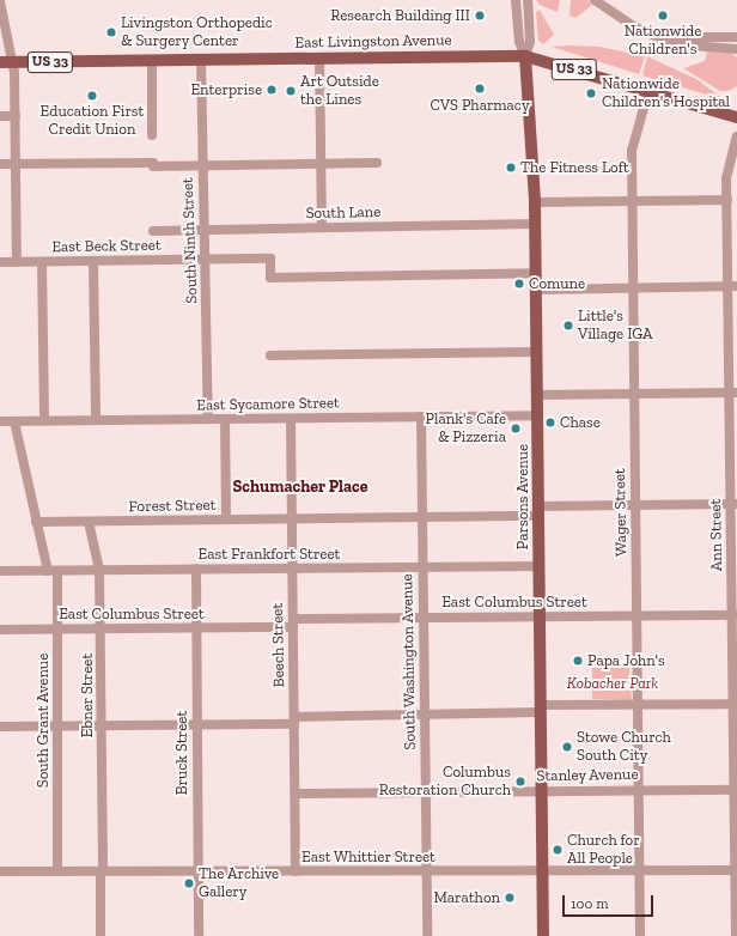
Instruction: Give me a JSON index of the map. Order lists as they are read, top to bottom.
{
  "streets": {
    "main road": ["East Livingston Avenue", "US 33", "Parsons Avenue"],
    "street": [
      "South Lane",
      "South Ninth Street",
      "East Beck Street",
      "East Sycamore Street",
      "Forest Street",
      "Wager Street",
      "Ann Street",
      "East Frankfort Street",
      "East Columbus Street",
      "Beech Street",
      "South Washington Avenue",
      "Ebner Street",
      "South Grant Avenue",
      "Bruck Street",
      "Stanley Avenue",
      "East Whittier Street"
    ]
  },
  "crossings": [
    ["East Livingston Avenue", "South Ninth Street"],
    ["East Livingston Avenue", "Parsons Avenue"],
    ["East Livingston Avenue", "Wager Street"],
    ["South Lane", "South Ninth Street"],
    ["South Lane", "Parsons Avenue"],
    ["South Ninth Street", "East Beck Street"],
    ["South Ninth Street", "East Sycamore Street"],
    ["East Beck Street", "Parsons Avenue"],
    ["East Sycamore Street", "Parsons Avenue"],
    ["East Sycamore Street", "Beech Street"],
    ["East Sycamore Street", "South Washington Avenue"],
    ["East Sycamore Street", "South Grant Avenue"],
    ["Parsons Avenue", "Forest Street"],
    ["Parsons Avenue", "East Frankfort Street"],
    ["Parsons Avenue", "East Columbus Street"],
    ["Parsons Avenue", "Stanley Avenue"],
    ["Parsons Avenue", "East Whittier Street"],
    ["Forest Street", "Wager Street"],
    ["Forest Street", "Ann Street"],
    ["Forest Street", "Beech Street"],
    ["Forest Street", "South Washington Avenue"],
    ["Forest Street", "Ebner Street"],
    ["Forest Street", "South Grant Avenue"],
    ["Wager Street", "East Columbus Street"],
    ["Wager Street", "Stanley Avenue"],
    ["Wager Street", "East Whittier Street"],
    ["Ann Street", "East Columbus Street"],
    ["Ann Street", "Stanley Avenue"],
    ["Ann Street", "East Whittier Street"],
    ["East Frankfort Street", "Beech Street"],
    ["East Frankfort Street", "South Washington Avenue"],
    ["East Frankfort Street", "Ebner Street"],
    ["East Frankfort Street", "South Grant Avenue"],
    ["East Frankfort Street", "Bruck Street"],
    ["East Columbus Street", "Beech Street"],
    ["East Columbus Street", "South Washington Avenue"],
    ["East Columbus Street", "Ebner Street"],
    ["East Columbus Street", "South Grant Avenue"],
    ["East Columbus Street", "Bruck Street"],
    ["Beech Street", "Stanley Avenue"],
    ["Beech Street", "East Whittier Street"],
    ["South Washington Avenue", "Stanley Avenue"],
    ["South Washington Avenue", "East Whittier Street"],
    ["Ebner Street", "East Whittier Street"],
    ["South Grant Avenue", "East Whittier Street"],
    ["Bruck Street", "East Whittier Street"]
  ],
  "districts": ["Schumacher Place"],
  "parks": ["Kobacher Park"],
  "places": [
    "Research Building III",
    "Nationwide Children's",
    "Livingston Orthopedic & Surgery Center",
    "CVS Pharmacy",
    "Enterprise",
    "Art Outside the Lines",
    "Nationwide Children's Hospital",
    "Education First Credit Union",
    "The Fitness Loft",
    "Comune",
    "Little's Village IGA",
    "Chase",
    "Plank's Cafe & Pizzeria",
    "Papa John's",
    "Stowe Church South City",
    "Columbus Restoration Church",
    "Church for All People",
    "The Archive Gallery",
    "Marathon"
  ],
  "scale_bar": "100 m"
}
